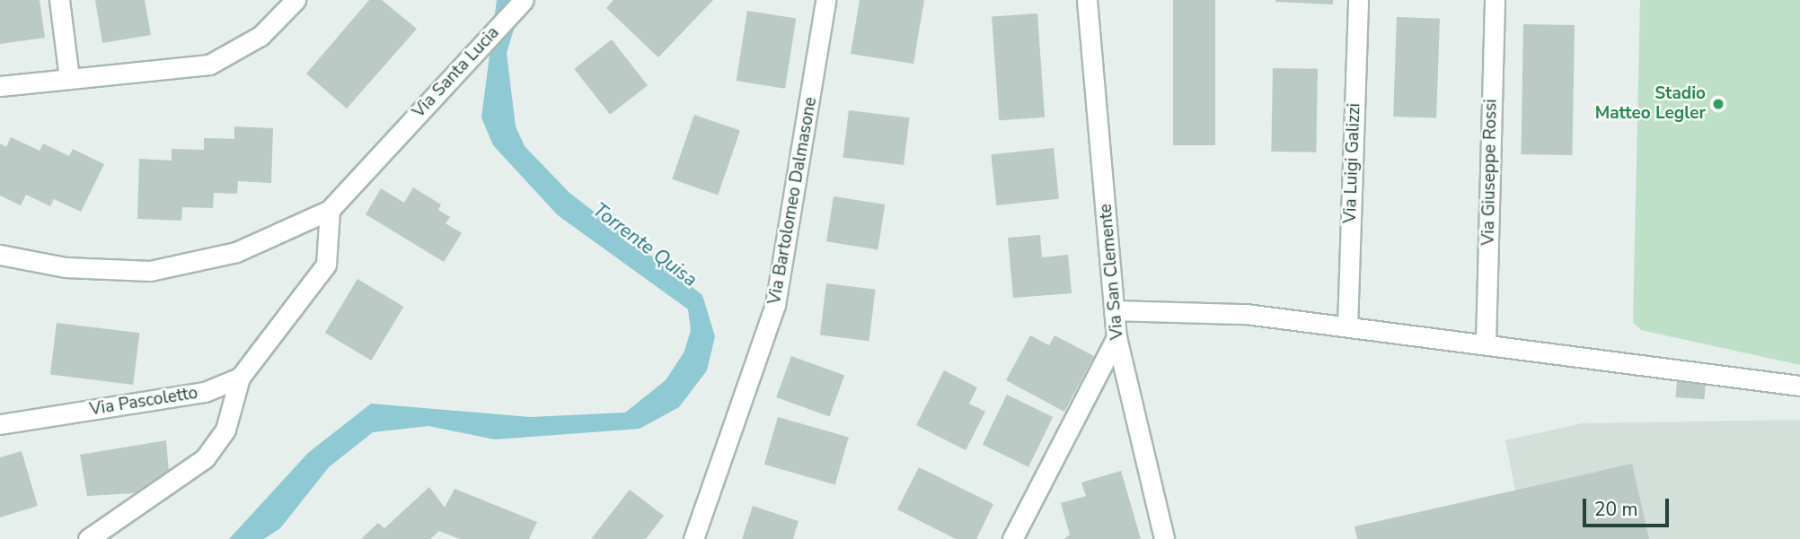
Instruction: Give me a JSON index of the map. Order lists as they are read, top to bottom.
{
  "streets": {
    "street": [
      "Via Santa Lucia",
      "Via Luigi Galizzi",
      "Via Giuseppe Rossi",
      "Via Bartolomeo Dalmasone",
      "Via San Clemente",
      "Via Pascoletto"
    ]
  },
  "water": ["Torrente Quisa"],
  "places": ["Stadio Matteo Legler"],
  "scale_bar": "20 m"
}
